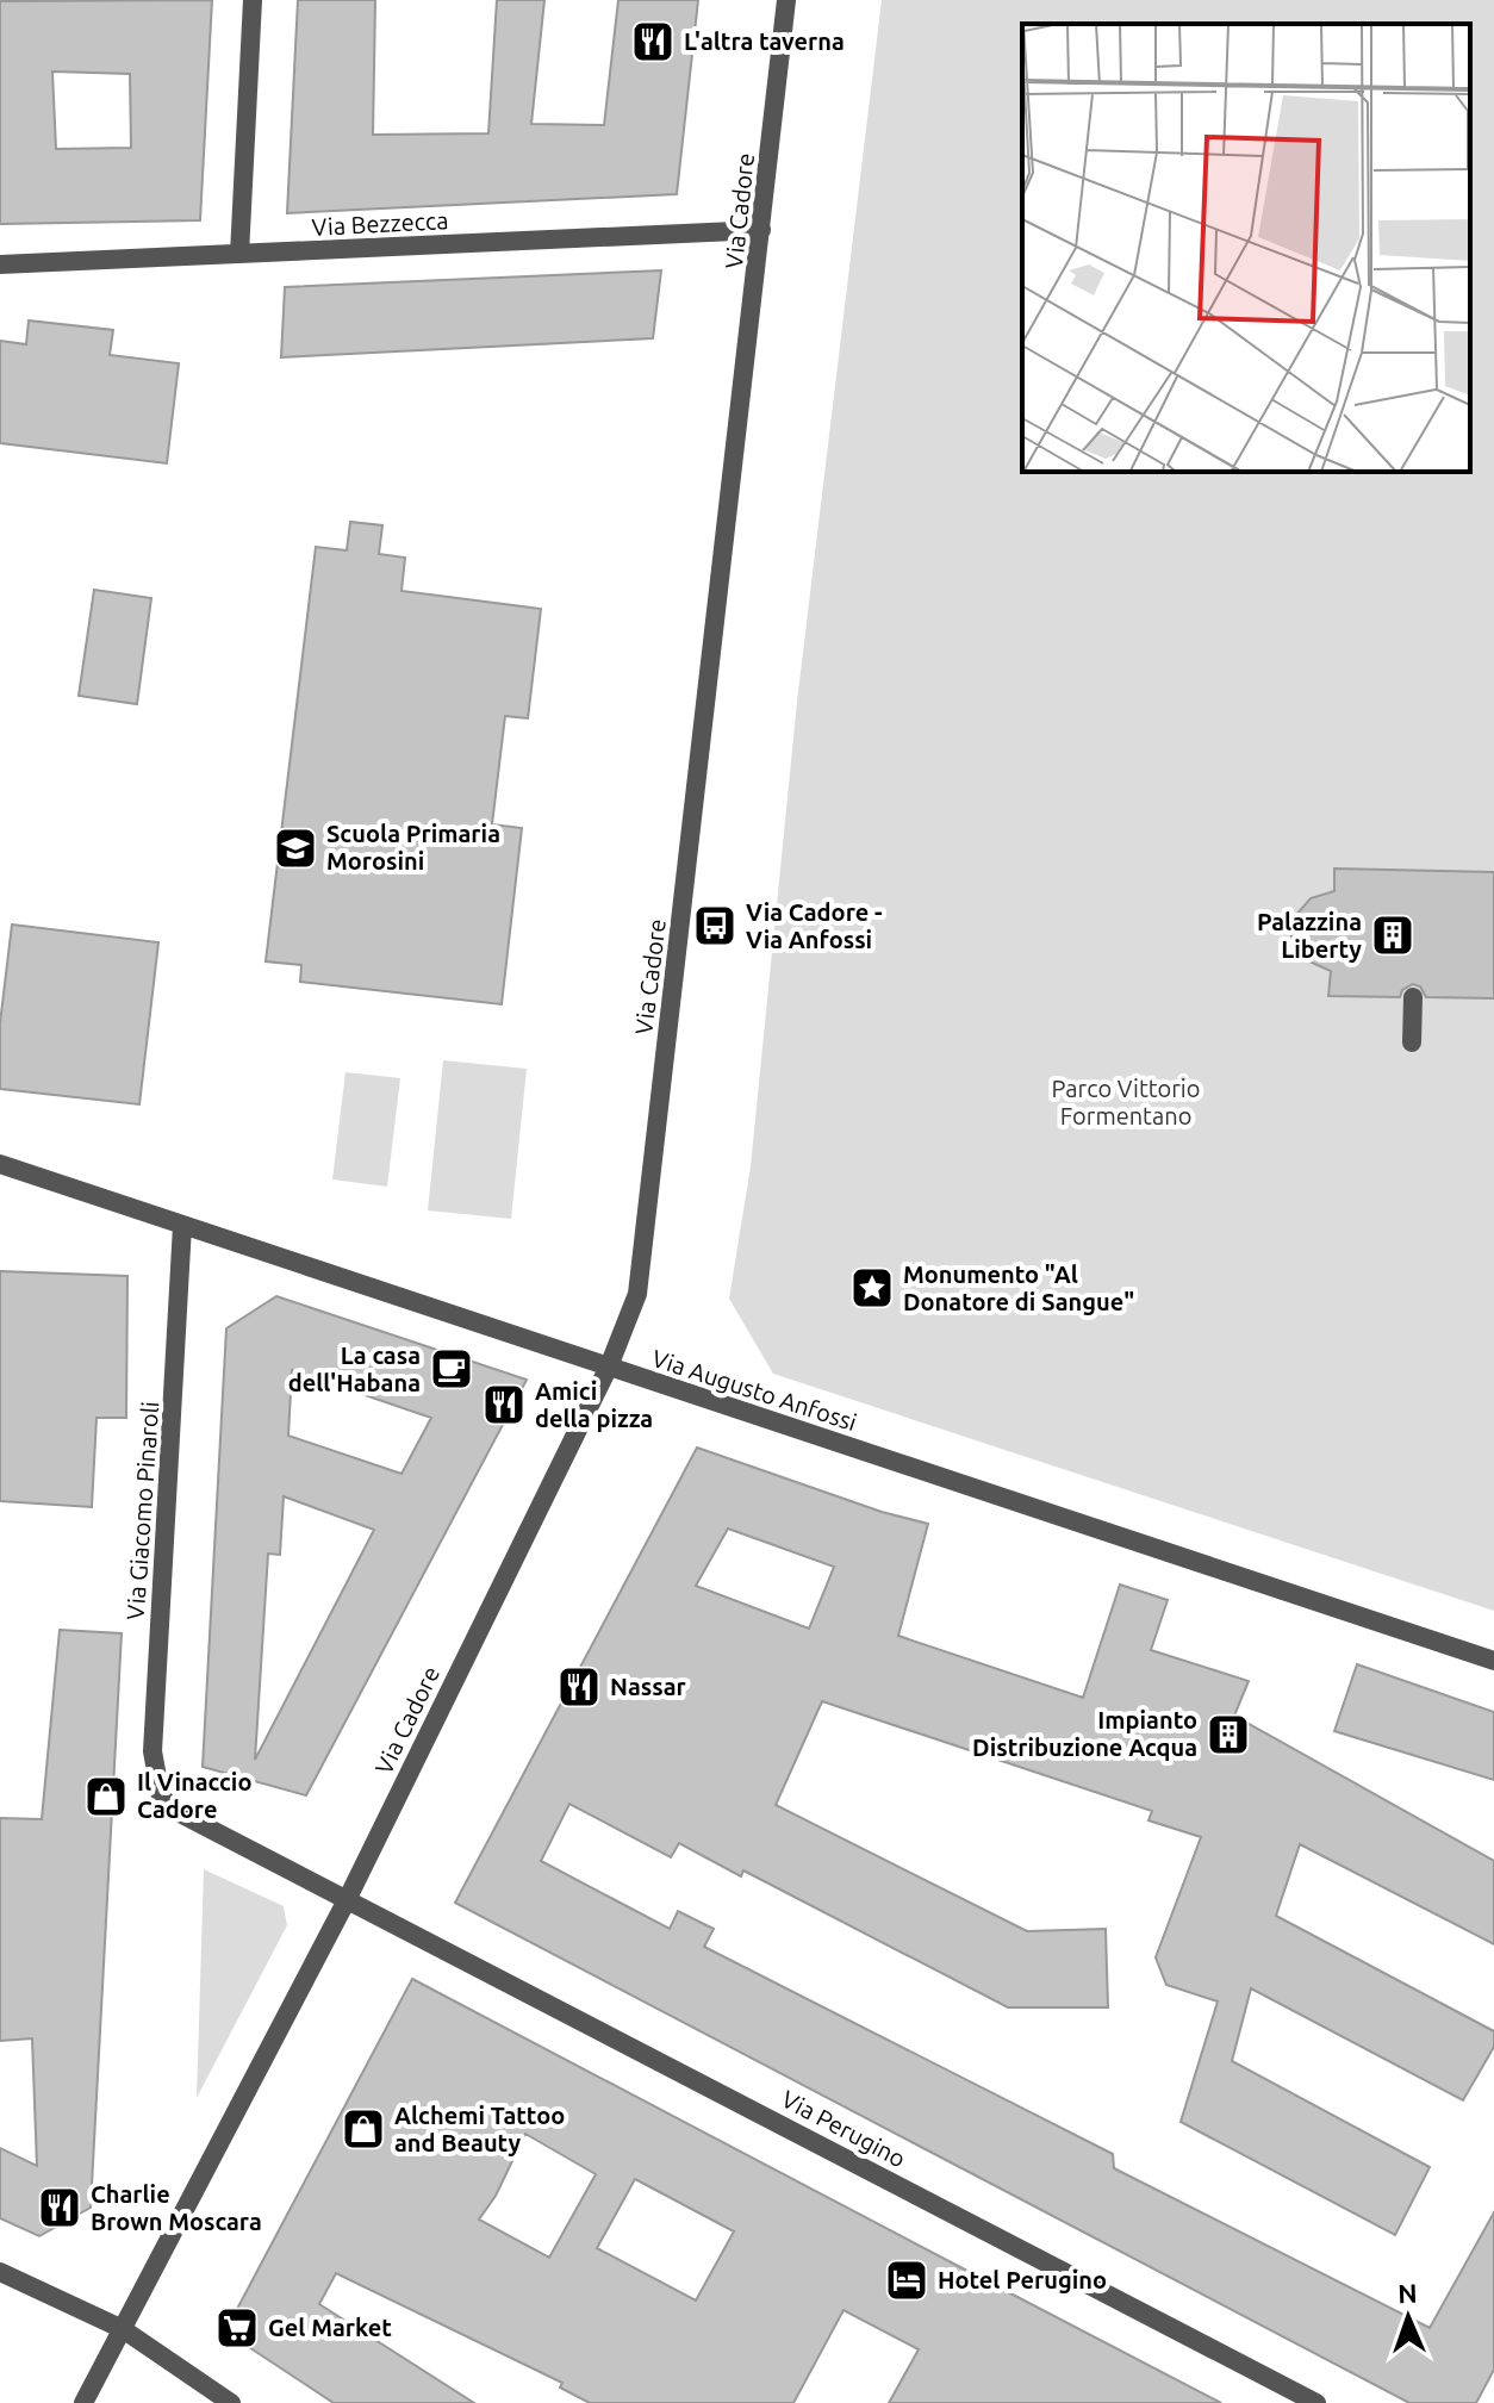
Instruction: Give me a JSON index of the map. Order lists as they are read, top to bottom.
{
  "streets": {
    "street": [
      "Via Cadore",
      "Via Bezzecca",
      "Via Augusto Anfossi",
      "Via Giacomo Pinaroli",
      "Via Perugino"
    ]
  },
  "crossings": [
    ["Via Cadore", "Via Bezzecca"],
    ["Via Cadore", "Via Augusto Anfossi"],
    ["Via Cadore", "Via Giacomo Pinaroli"],
    ["Via Cadore", "Via Perugino"],
    ["Via Augusto Anfossi", "Via Giacomo Pinaroli"],
    ["Via Giacomo Pinaroli", "Via Perugino"]
  ],
  "parks": ["Parco Vittorio Formentano"],
  "places": {
    "restaurant": [
      "L'altra taverna",
      "Amici della pizza",
      "Nassar",
      "Charlie Brown Moscara"
    ],
    "school or university": ["Scuola Primaria Morosini"],
    "bus stop": ["Via Cadore - Via Anfossi"],
    "building": ["Palazzina Liberty", "Impianto Distribuzione Acqua"],
    "place": ["Monumento \"Al Donatore di Sangue\""],
    "cafe": ["La casa dell'Habana"],
    "shop": ["Il Vinaccio Cadore", "Alchemi Tattoo and Beauty"],
    "hotel": ["Hotel Perugino"],
    "supermarket": ["Gel Market"]
  },
  "north": "top"
}
